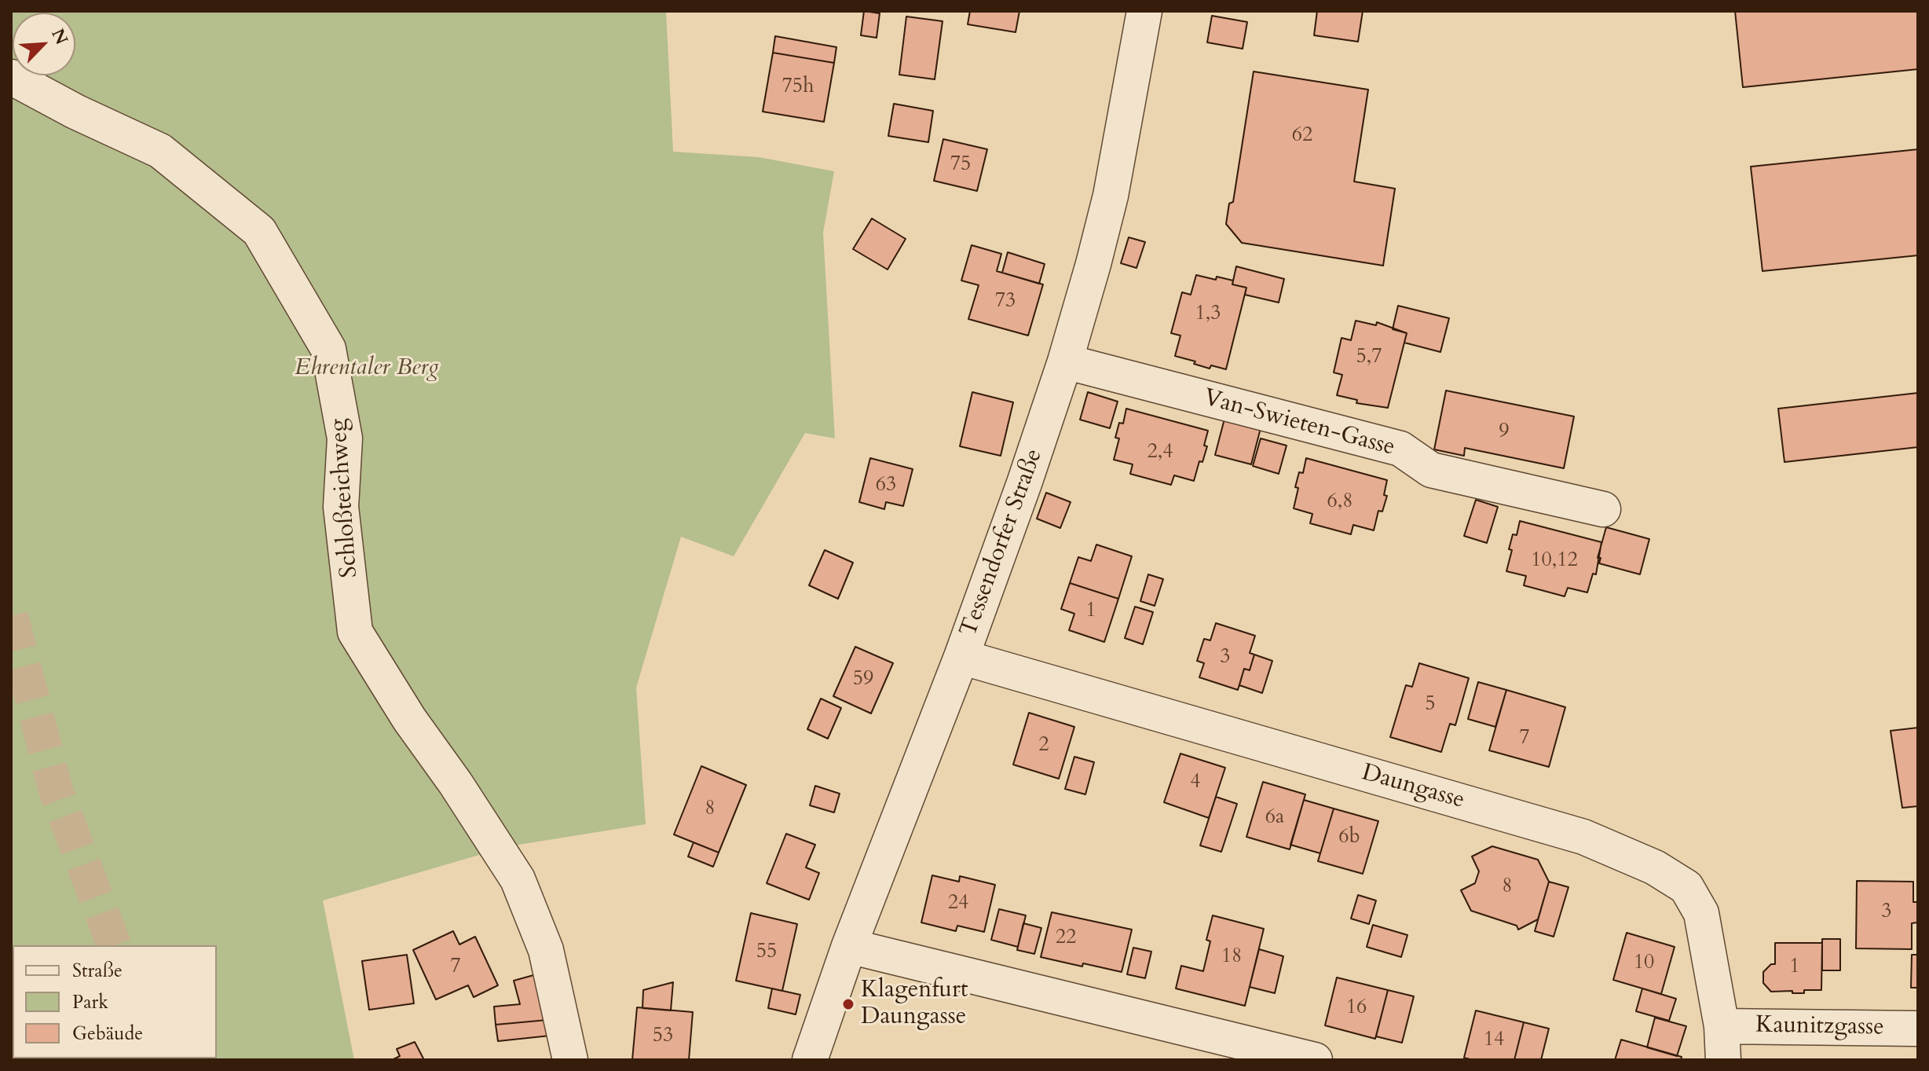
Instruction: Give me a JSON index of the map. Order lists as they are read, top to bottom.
{
  "streets": {
    "street": [
      "Van-Swieten-Gasse",
      "Schloßteichweg",
      "Tessendorfer Straße",
      "Daungasse",
      "Kaunitzgasse"
    ]
  },
  "crossings": [
    ["Van-Swieten-Gasse", "Tessendorfer Straße"],
    ["Tessendorfer Straße", "Daungasse"],
    ["Daungasse", "Kaunitzgasse"]
  ],
  "parks": ["Ehrentaler Berg"],
  "places": ["Klagenfurt Daungasse"],
  "house_numbers": [
    "75h",
    "62",
    "75",
    "73",
    "1,3",
    "5,7",
    "9",
    "2,4",
    "63",
    "6,8",
    "10,12",
    "1",
    "3",
    "59",
    "5",
    "7",
    "2",
    "4",
    "8",
    "6a",
    "6b",
    "8",
    "24",
    "3",
    "22",
    "55",
    "18",
    "10",
    "7",
    "1",
    "16",
    "53",
    "14"
  ],
  "legend": ["Straße", "Park", "Gebäude"],
  "north": "top right"
}
